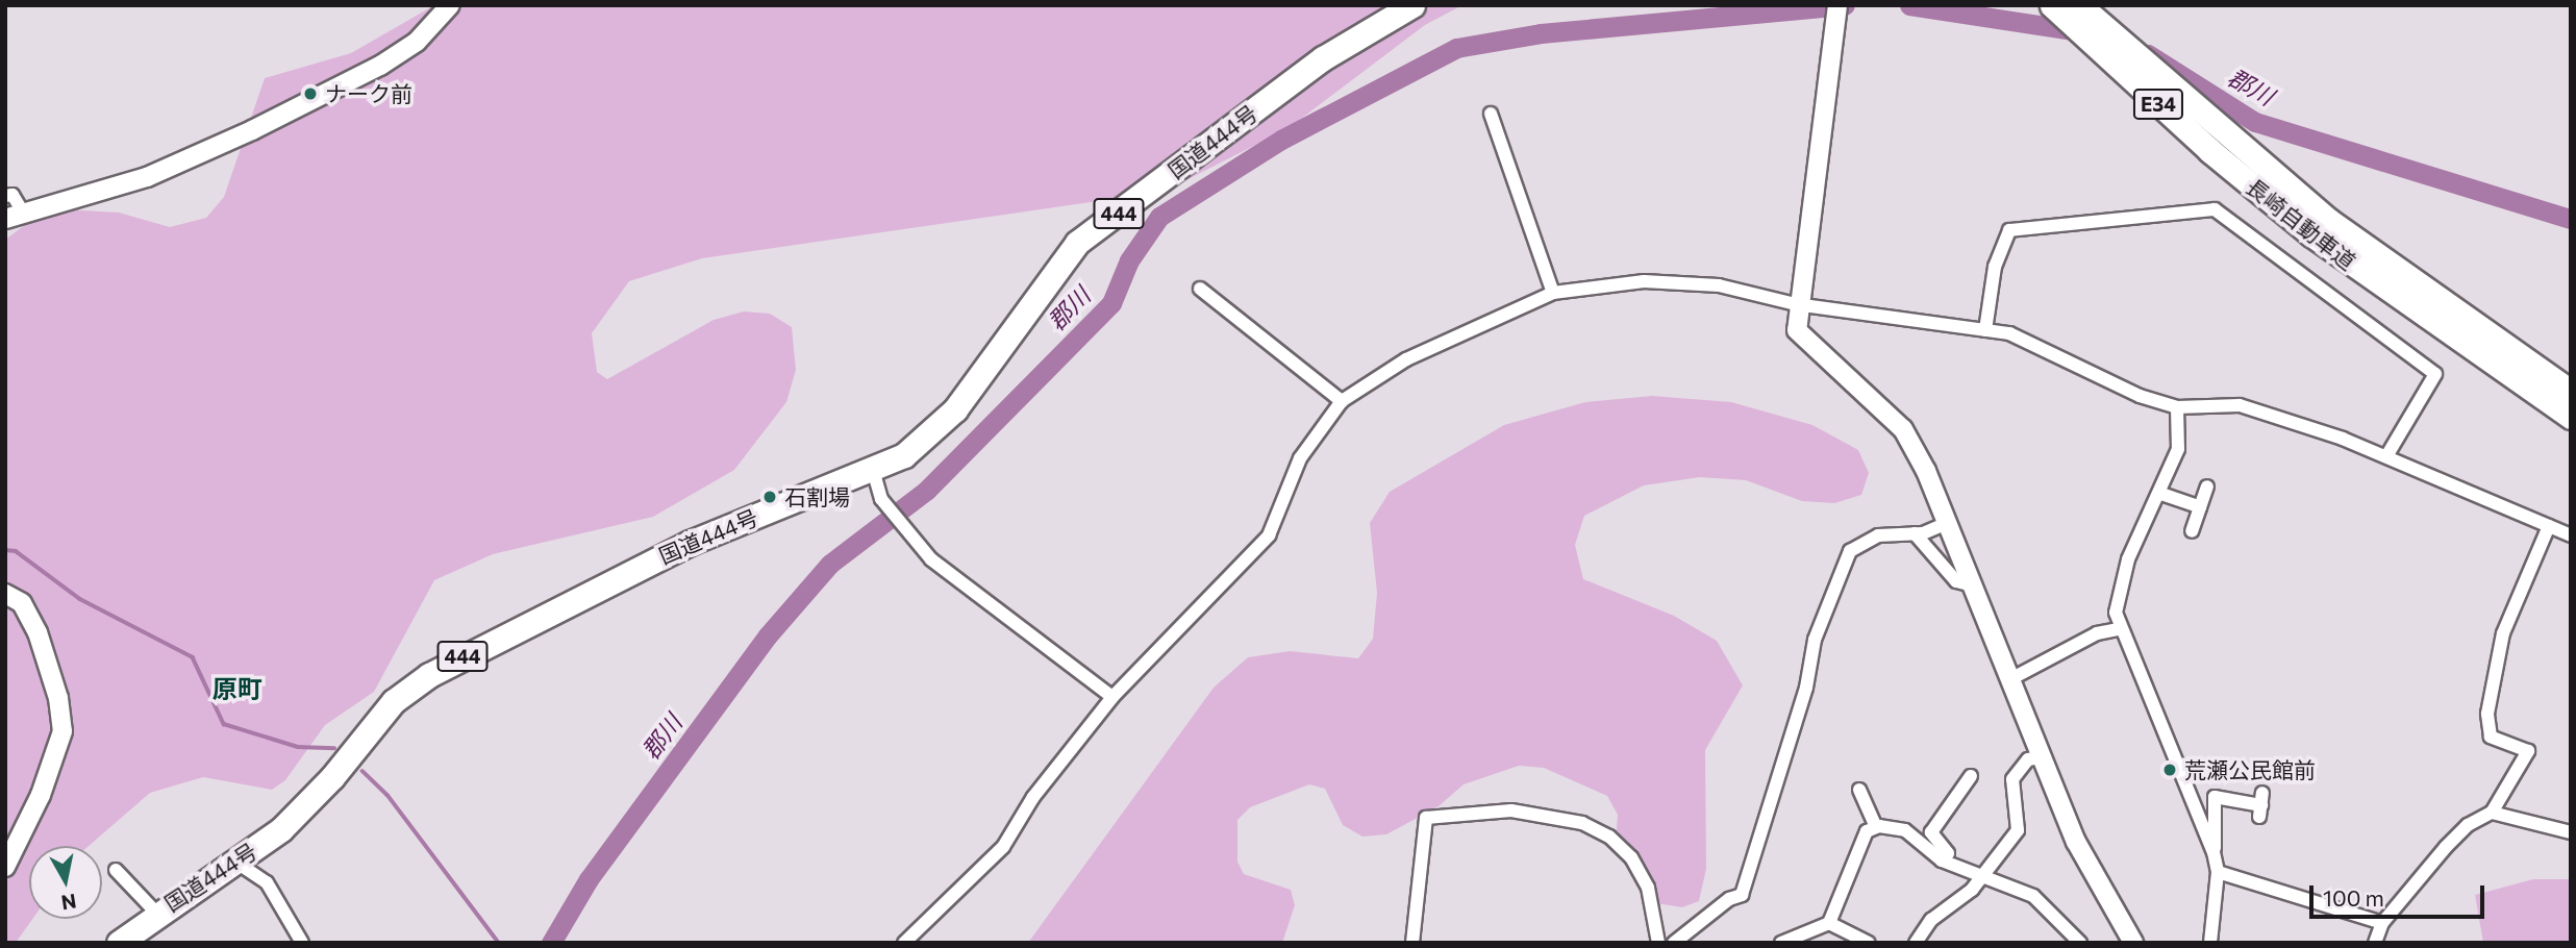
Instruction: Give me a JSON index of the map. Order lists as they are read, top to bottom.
{
  "streets": {
    "highway": [
      "E34",
      "国道444号",
      "444",
      "長崎自動車道"
    ]
  },
  "districts": ["原町"],
  "water": ["郡川"],
  "places": ["ナーク前", "石割場", "荒瀬公民館前"],
  "scale_bar": "100 m",
  "north": "bottom"
}
